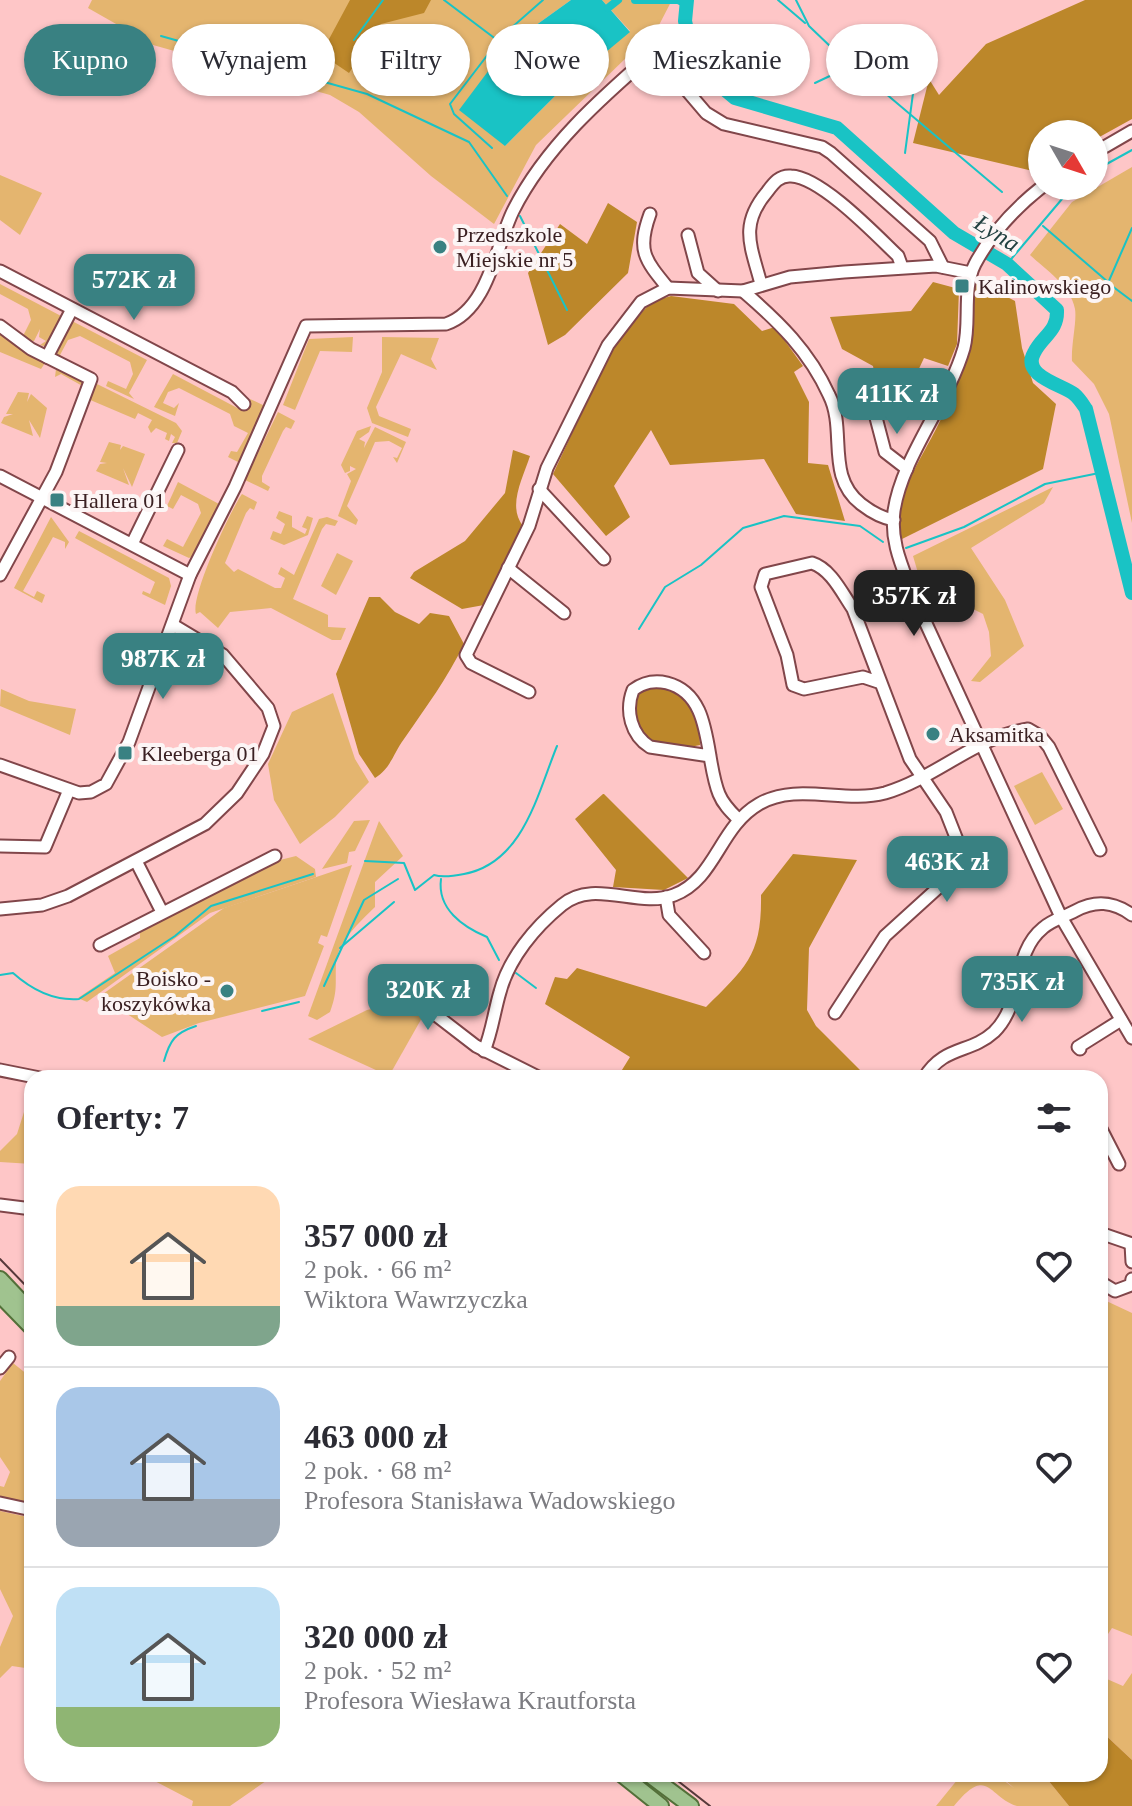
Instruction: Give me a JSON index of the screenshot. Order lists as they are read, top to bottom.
{
  "water": ["Łyna"],
  "places": {
    "other": ["Przedszkole Miejskie nr 5", "Aksamitka", "Boisko - koszykówka"],
    "transit": ["Kalinowskiego", "Hallera 01", "Kleeberga 01"]
  },
  "north": "bottom right",
  "page": {
    "chip": [
      "Kupno",
      "Wynajem",
      "Filtry",
      "Nowe",
      "Mieszkanie",
      "Dom"
    ],
    "price": [
      "572K zł",
      "411K zł",
      "357K zł",
      "987K zł",
      "463K zł",
      "735K zł",
      "320K zł"
    ],
    "heading": "Oferty: 7",
    "list": [
      {
        "name": "357 000 zł",
        "note": "2 pok. · 66 m² · Wiktora Wawrzyczka"
      },
      {
        "name": "463 000 zł",
        "note": "2 pok. · 68 m² · Profesora Stanisława Wadowskiego"
      },
      {
        "name": "320 000 zł",
        "note": "2 pok. · 52 m² · Profesora Wiesława Krautforsta"
      }
    ]
  }
}
